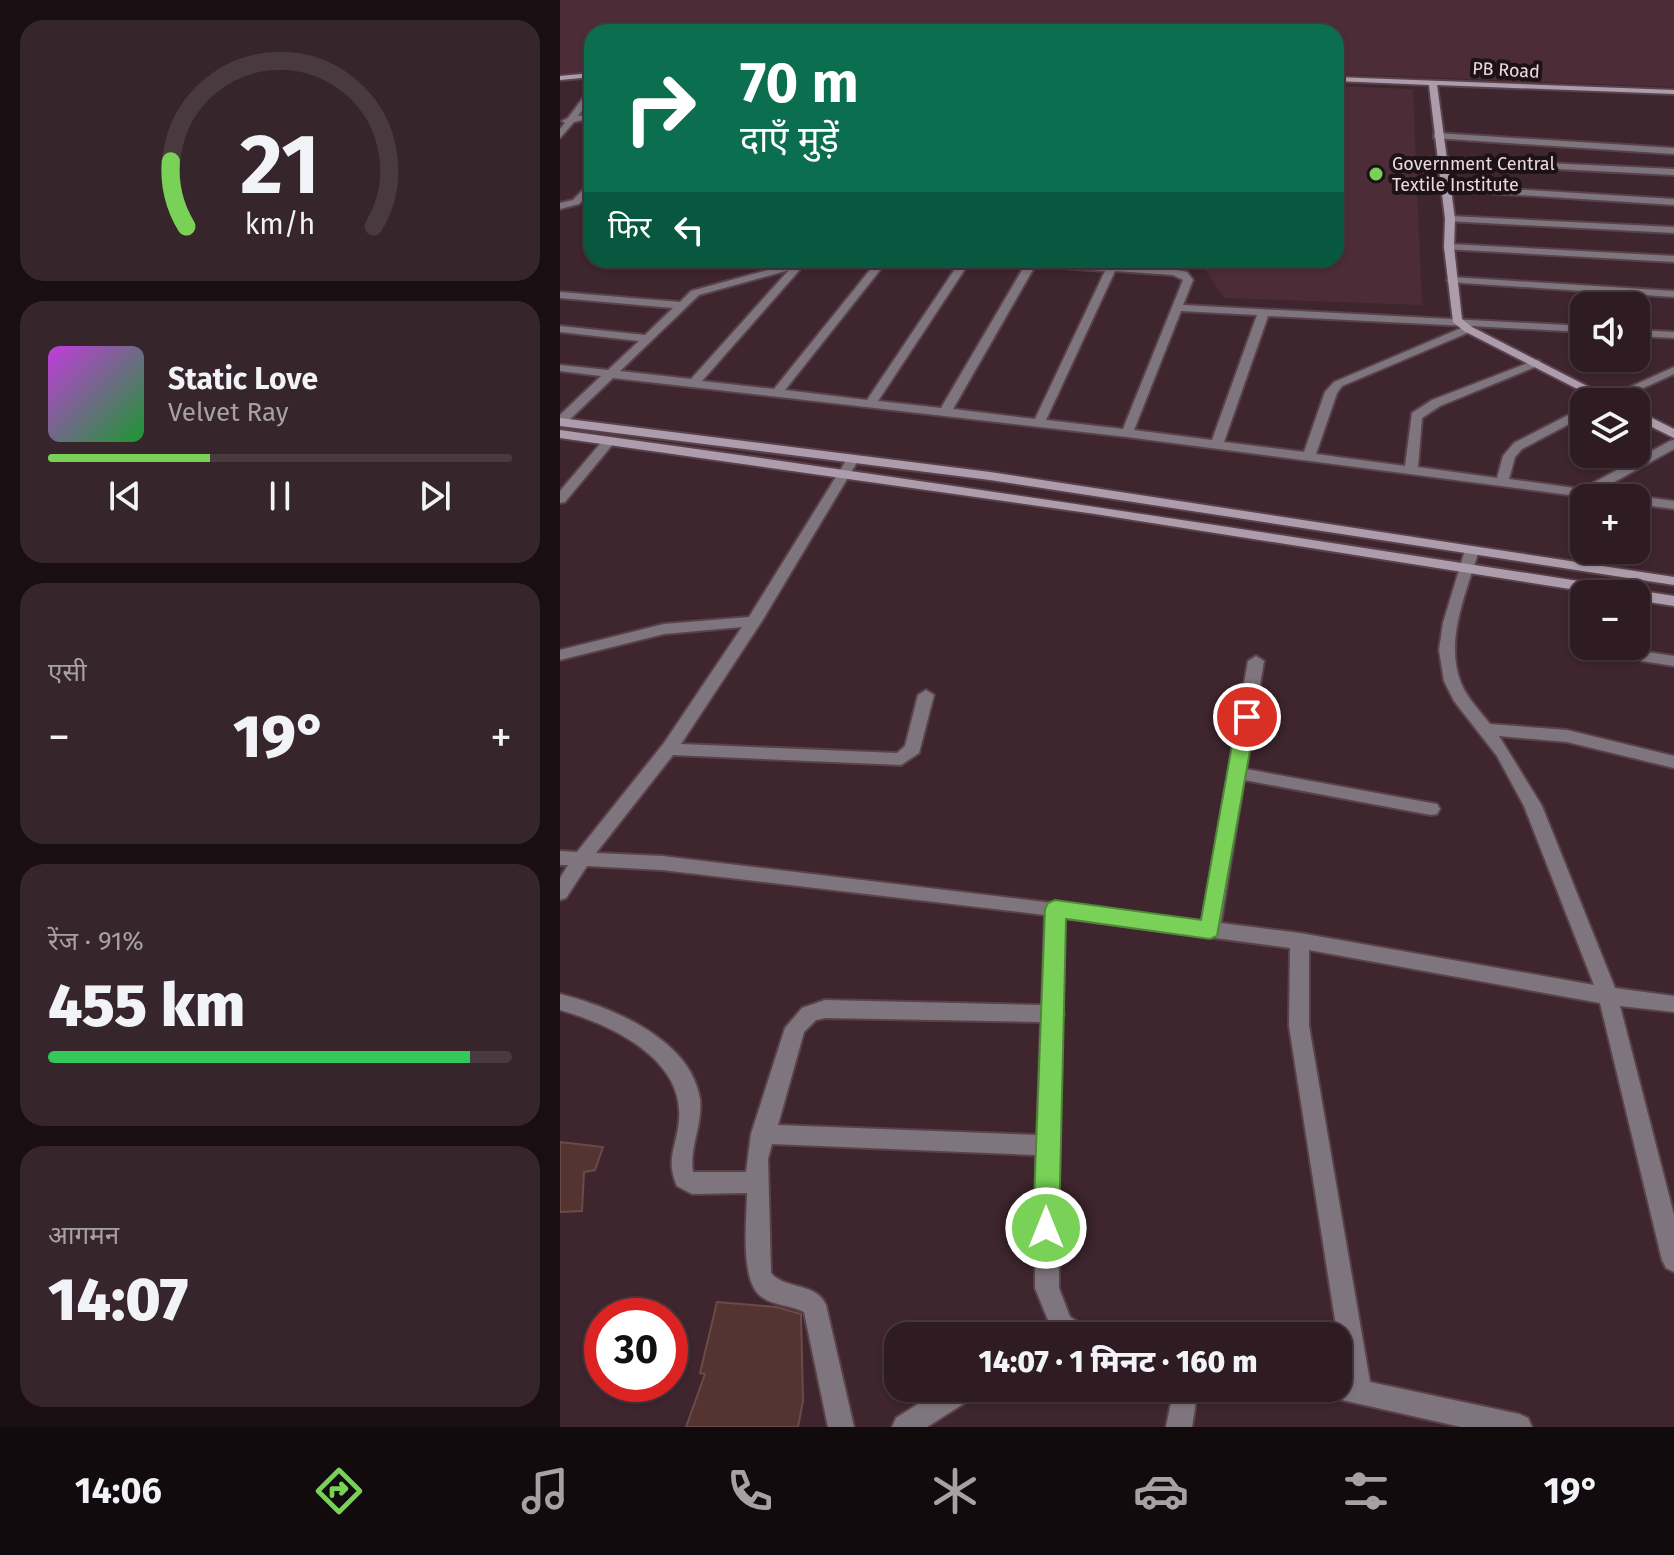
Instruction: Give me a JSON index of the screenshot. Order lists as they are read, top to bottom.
{
  "streets": {
    "street": ["PB Road"]
  },
  "places": ["Government Central Textile Institute"],
  "page": {
    "turn": ["70 m", "दाएँ मुड़ें"],
    "then": "फिर",
    "map_buttons": ["+", "−"],
    "song": ["Static Love", "Velvet Ray"],
    "tile": [
      "एसी",
      ["रेंज · 91%", "455 km"],
      ["आगमन", "14:07"]
    ],
    "heat": ["−", "19°", "+"],
    "limit": "30",
    "trip": "14:07 · 1 मिनट · 160 m",
    "tabs": ["14:06", "19°"],
    "gauge": ["21", "km/h"]
  }
}
